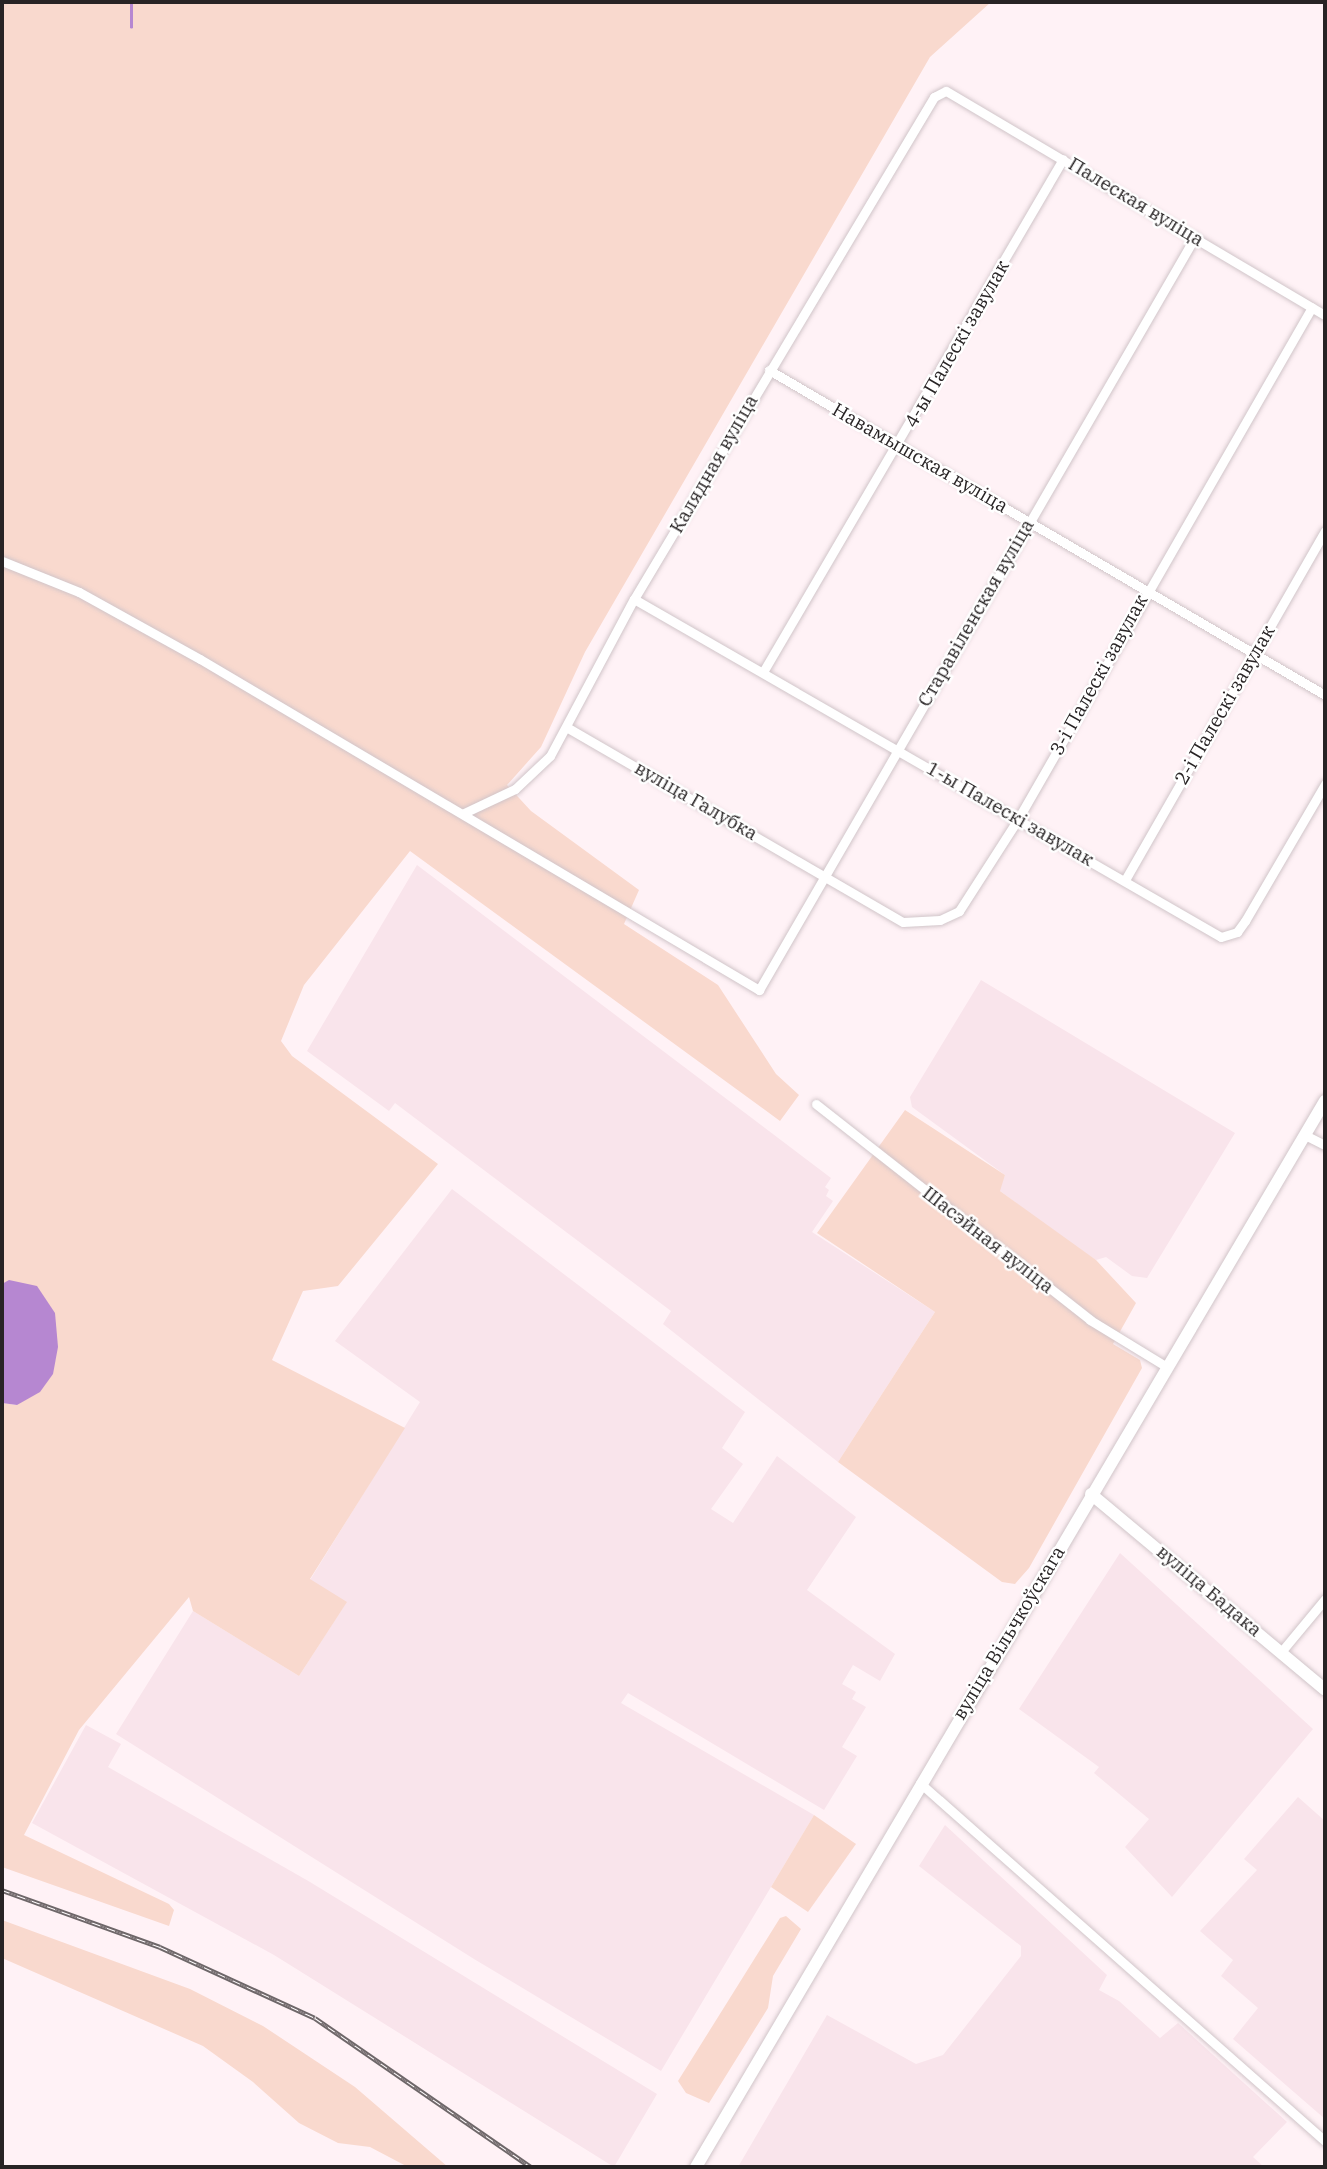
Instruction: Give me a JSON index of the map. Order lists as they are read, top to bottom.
{
  "streets": {
    "main road": ["вуліца Бадака", "вуліца Вільчкоўскага"],
    "street": [
      "Палеская вуліца",
      "4-ы Палескі завулак",
      "Навамышская вуліца",
      "Калядная вуліца",
      "Старавіленская вуліца",
      "3-і Палескі завулак",
      "2-і Палескі завулак",
      "вуліца Галубка",
      "1-ы Палескі завулак",
      "Шасэйная вуліца"
    ]
  },
  "crossings": [
    ["Палеская вуліца", "4-ы Палескі завулак"],
    ["Палеская вуліца", "Калядная вуліца"],
    ["Палеская вуліца", "Старавіленская вуліца"],
    ["Палеская вуліца", "3-і Палескі завулак"],
    ["4-ы Палескі завулак", "Навамышская вуліца"],
    ["4-ы Палескі завулак", "1-ы Палескі завулак"],
    ["Навамышская вуліца", "Калядная вуліца"],
    ["Навамышская вуліца", "Старавіленская вуліца"],
    ["Навамышская вуліца", "3-і Палескі завулак"],
    ["Навамышская вуліца", "2-і Палескі завулак"],
    ["Калядная вуліца", "Старавіленская вуліца"],
    ["Калядная вуліца", "вуліца Галубка"],
    ["Калядная вуліца", "1-ы Палескі завулак"],
    ["Старавіленская вуліца", "3-і Палескі завулак"],
    ["Старавіленская вуліца", "вуліца Галубка"],
    ["Старавіленская вуліца", "1-ы Палескі завулак"],
    ["3-і Палескі завулак", "вуліца Галубка"],
    ["3-і Палескі завулак", "1-ы Палескі завулак"],
    ["2-і Палескі завулак", "1-ы Палескі завулак"],
    ["Шасэйная вуліца", "вуліца Вільчкоўскага"],
    ["вуліца Бадака", "вуліца Вільчкоўскага"]
  ]
}
